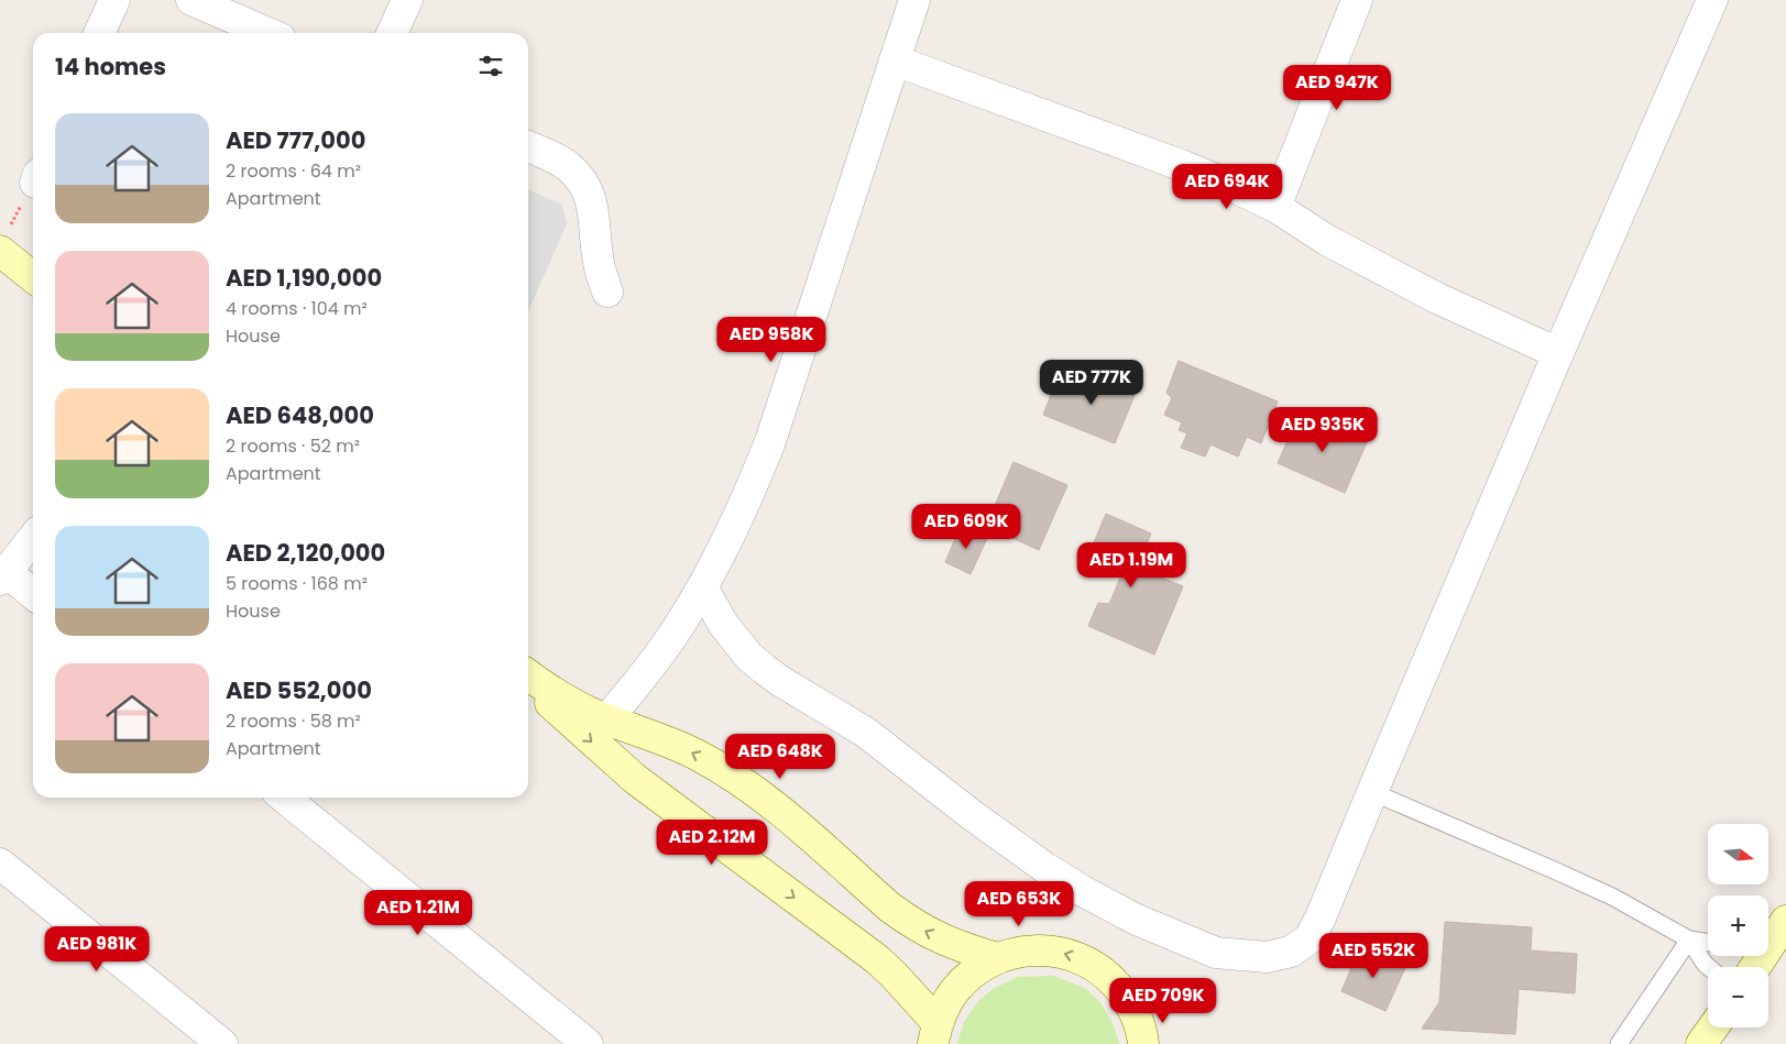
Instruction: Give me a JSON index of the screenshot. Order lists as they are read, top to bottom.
{
  "north": "right",
  "page": {
    "heading": "14 homes",
    "price": [
      "AED 947K",
      "AED 694K",
      "AED 958K",
      "AED 777K",
      "AED 935K",
      "AED 609K",
      "AED 1.19M",
      "AED 648K",
      "AED 2.12M",
      "AED 653K",
      "AED 1.21M",
      "AED 981K",
      "AED 552K",
      "AED 709K"
    ],
    "list": [
      {
        "name": "AED 777,000",
        "note": "2 rooms · 64 m² · Apartment"
      },
      {
        "name": "AED 1,190,000",
        "note": "4 rooms · 104 m² · House"
      },
      {
        "name": "AED 648,000",
        "note": "2 rooms · 52 m² · Apartment"
      },
      {
        "name": "AED 2,120,000",
        "note": "5 rooms · 168 m² · House"
      },
      {
        "name": "AED 552,000",
        "note": "2 rooms · 58 m² · Apartment"
      }
    ],
    "map_buttons": ["+", "−"]
  }
}
